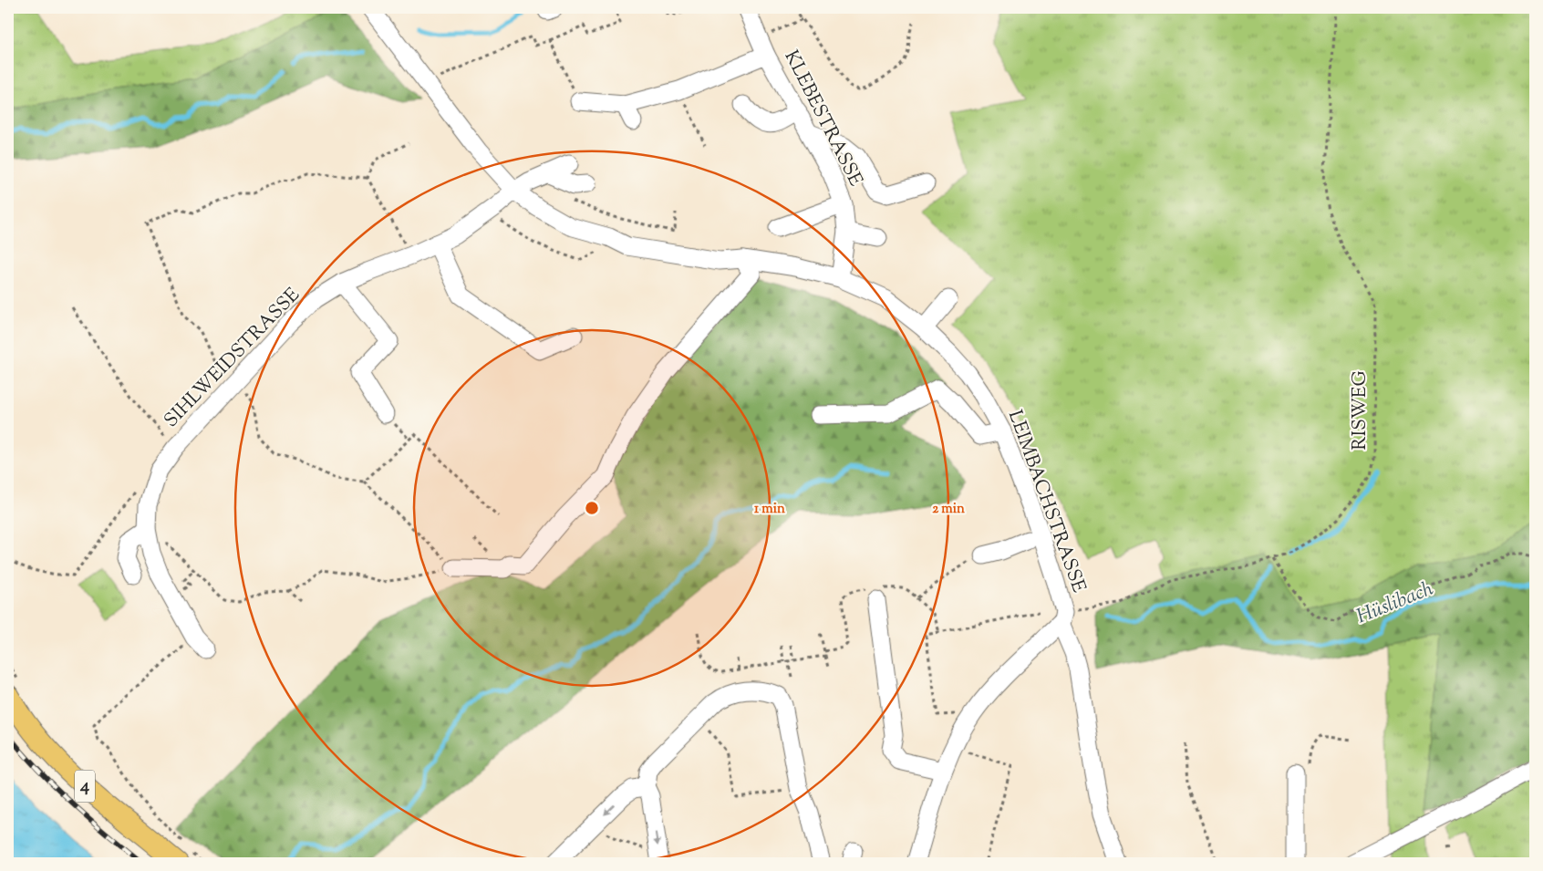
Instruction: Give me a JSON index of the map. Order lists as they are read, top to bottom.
{
  "streets": {
    "main road": ["4"],
    "street": ["KLEBESTRASSE", "SIHLWEIDSTRASSE", "LEIMBACHSTRASSE"],
    "path": ["RISWEG"]
  },
  "crossings": [
    ["KLEBESTRASSE", "LEIMBACHSTRASSE"],
    ["SIHLWEIDSTRASSE", "LEIMBACHSTRASSE"],
    ["RISWEG", "LEIMBACHSTRASSE"]
  ],
  "water": ["Hüslibach"],
  "rings": ["1 min", "2 min"]
}
